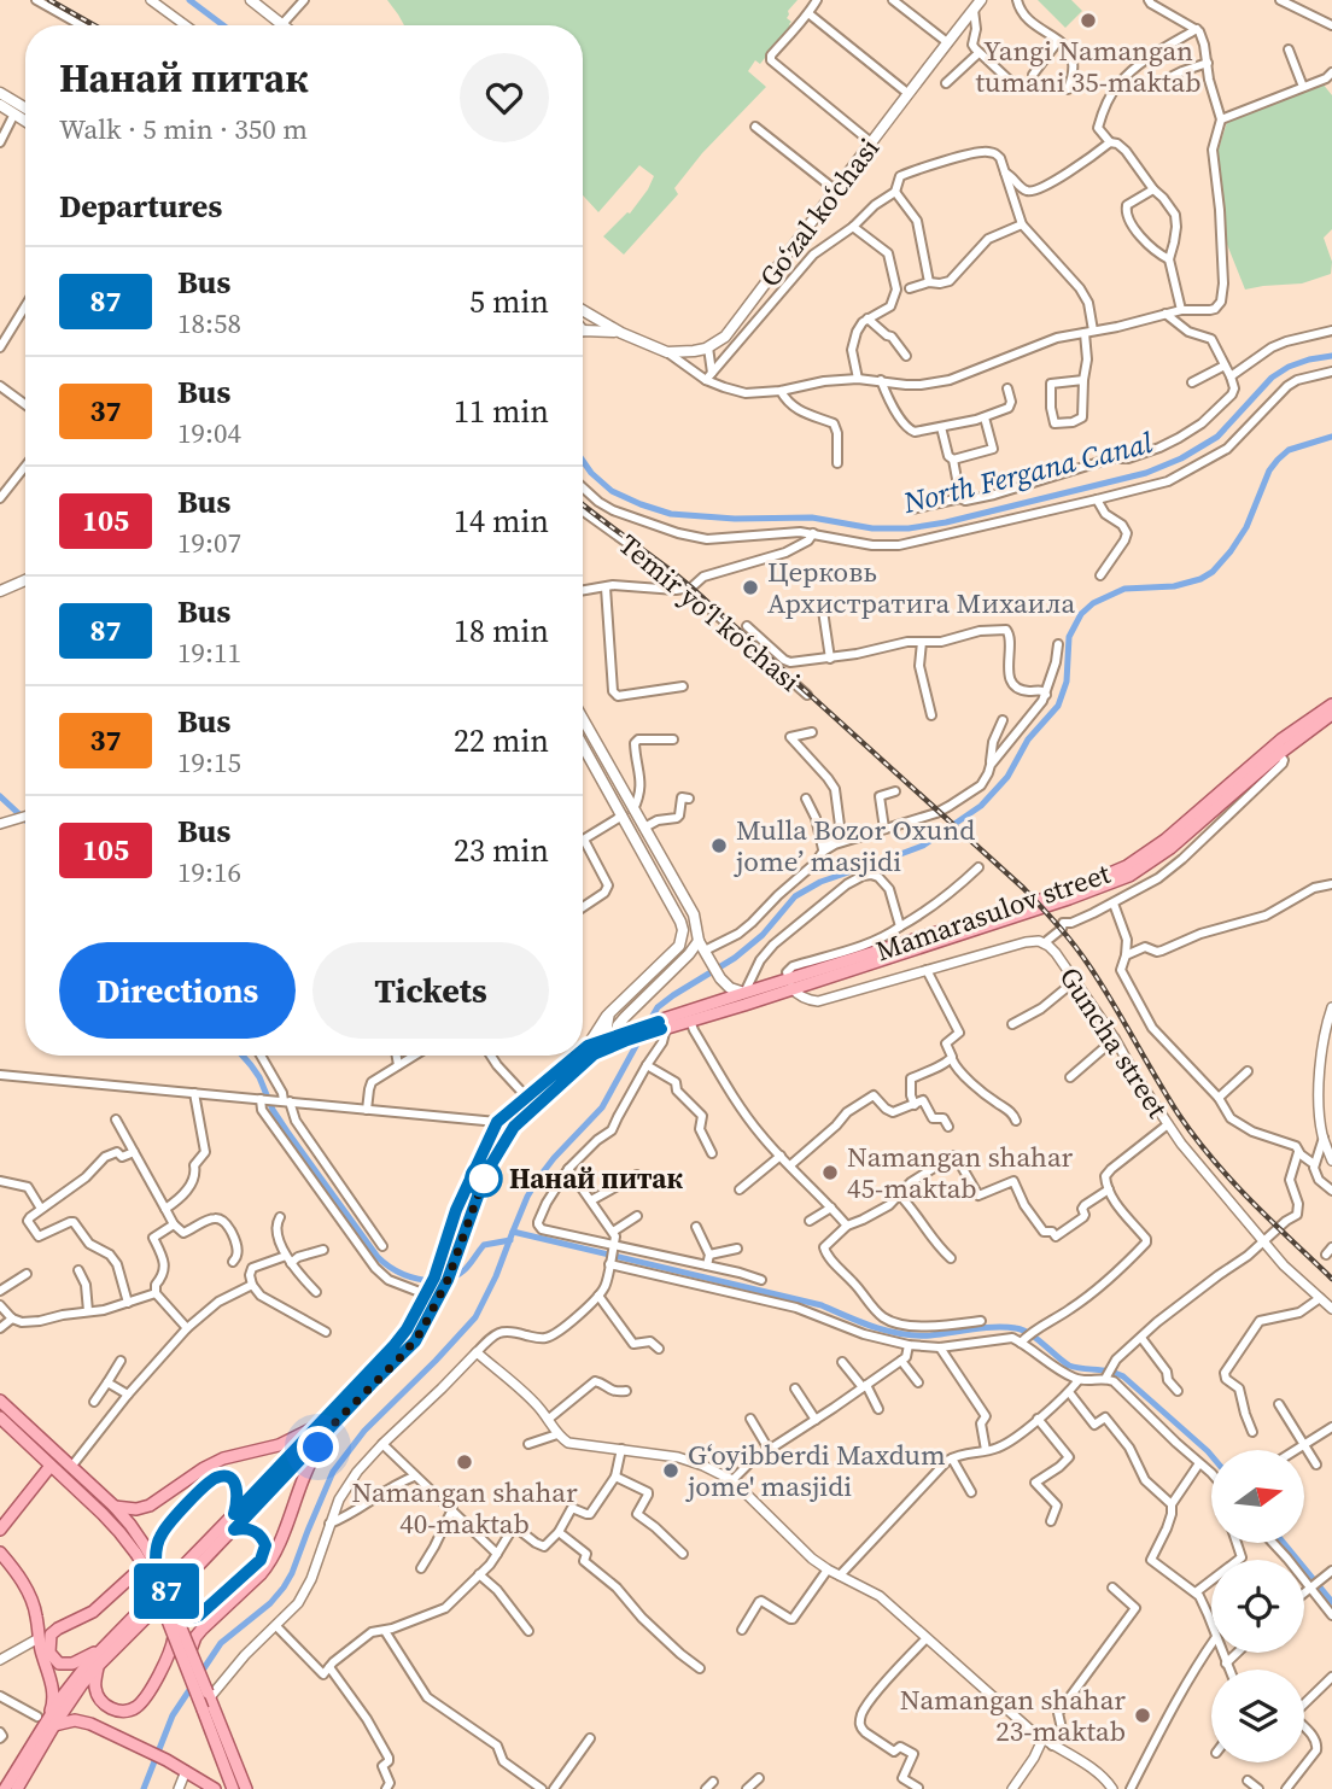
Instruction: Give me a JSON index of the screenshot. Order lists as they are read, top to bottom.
{
  "streets": {
    "main road": ["Goʻzal koʻchasi", "Mamarasulov street"],
    "street": ["Temir yoʻl koʻchasi", "Guncha street"]
  },
  "crossings": [
    ["Mamarasulov street", "Guncha street"]
  ],
  "water": ["North Fergana Canal"],
  "places": [
    "Yangi Namangan tumani 35-maktab",
    "Церковь Архистратига Михаила",
    "Mulla Bozor Oxund jome’ masjidi",
    "Namangan shahar 45-maktab",
    "Нанай питак",
    "Namangan shahar 40-maktab",
    "Gʻoyibberdi Maxdum jome' masjidi",
    "Namangan shahar 23-maktab"
  ],
  "lines": ["bus line 87"],
  "north": "right",
  "page": {
    "on_map": "87",
    "heading": [
      ["Нанай питак", "Walk · 5 min · 350 m"],
      "Departures"
    ],
    "list": [
      {
        "mark": "87",
        "name": "Bus",
        "note": "18:58",
        "value": "5 min"
      },
      {
        "mark": "37",
        "name": "Bus",
        "note": "19:04",
        "value": "11 min"
      },
      {
        "mark": "105",
        "name": "Bus",
        "note": "19:07",
        "value": "14 min"
      },
      {
        "mark": "87",
        "name": "Bus",
        "note": "19:11",
        "value": "18 min"
      },
      {
        "mark": "37",
        "name": "Bus",
        "note": "19:15",
        "value": "22 min"
      },
      {
        "mark": "105",
        "name": "Bus",
        "note": "19:16",
        "value": "23 min"
      }
    ],
    "buttons": ["Directions", "Tickets"]
  }
}
